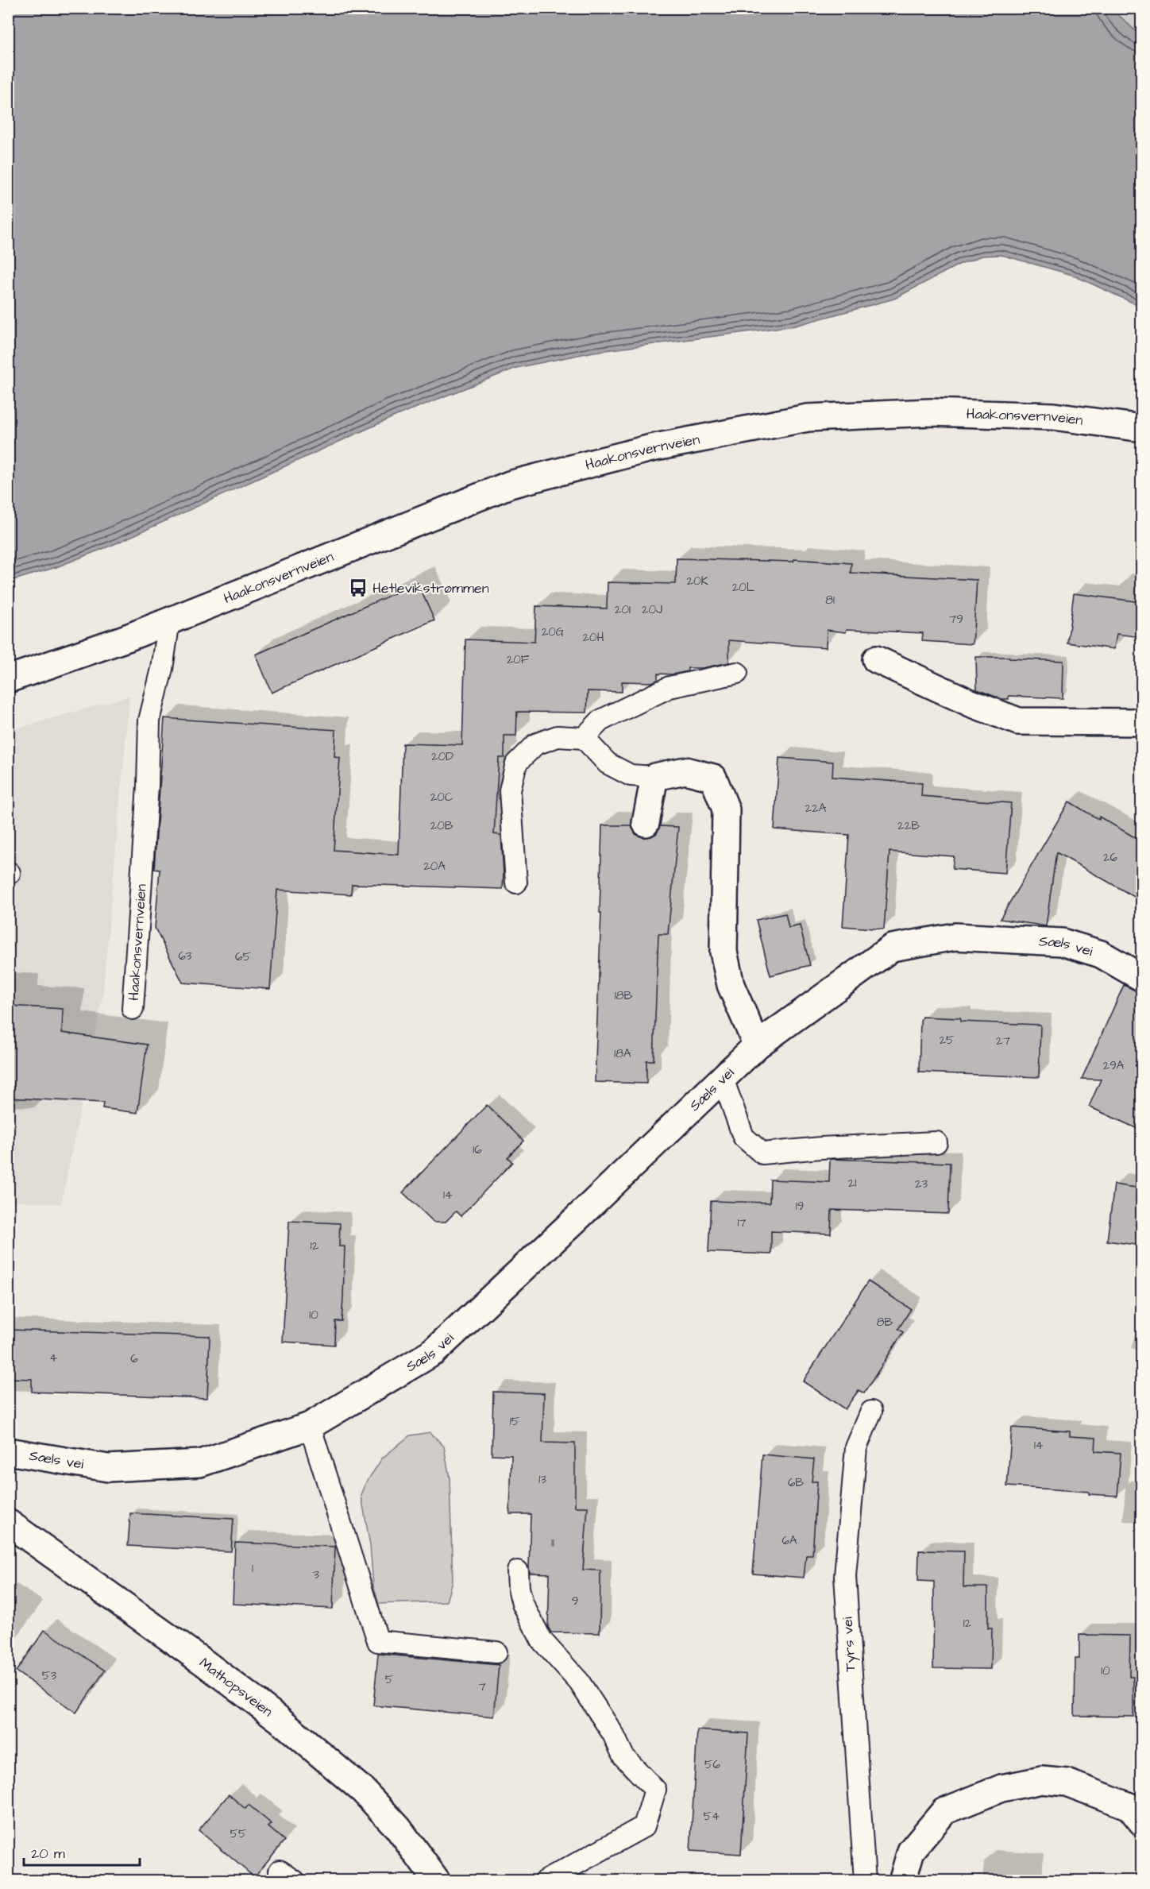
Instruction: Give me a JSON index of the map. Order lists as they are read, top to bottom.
{
  "streets": {
    "street": ["Haakonsvernveien", "Sæls vei", "Mathopsveien"],
    "lane": ["Tyrs vei"]
  },
  "places": {
    "bus stop": ["Hetlevikstrømmen"]
  },
  "house_numbers": [
    "20K",
    "20L",
    "81",
    "20I",
    "20J",
    "79",
    "20G",
    "20H",
    "20F",
    "20D",
    "20C",
    "22A",
    "20B",
    "22B",
    "26",
    "20A",
    "63",
    "65",
    "18B",
    "25",
    "27",
    "18A",
    "29A",
    "16",
    "21",
    "23",
    "14",
    "19",
    "17",
    "12",
    "10",
    "8B",
    "4",
    "6",
    "15",
    "14",
    "13",
    "6B",
    "6A",
    "11",
    "1",
    "3",
    "9",
    "12",
    "10",
    "53",
    "5",
    "7",
    "56",
    "54",
    "55"
  ],
  "scale_bar": "20 m"
}
